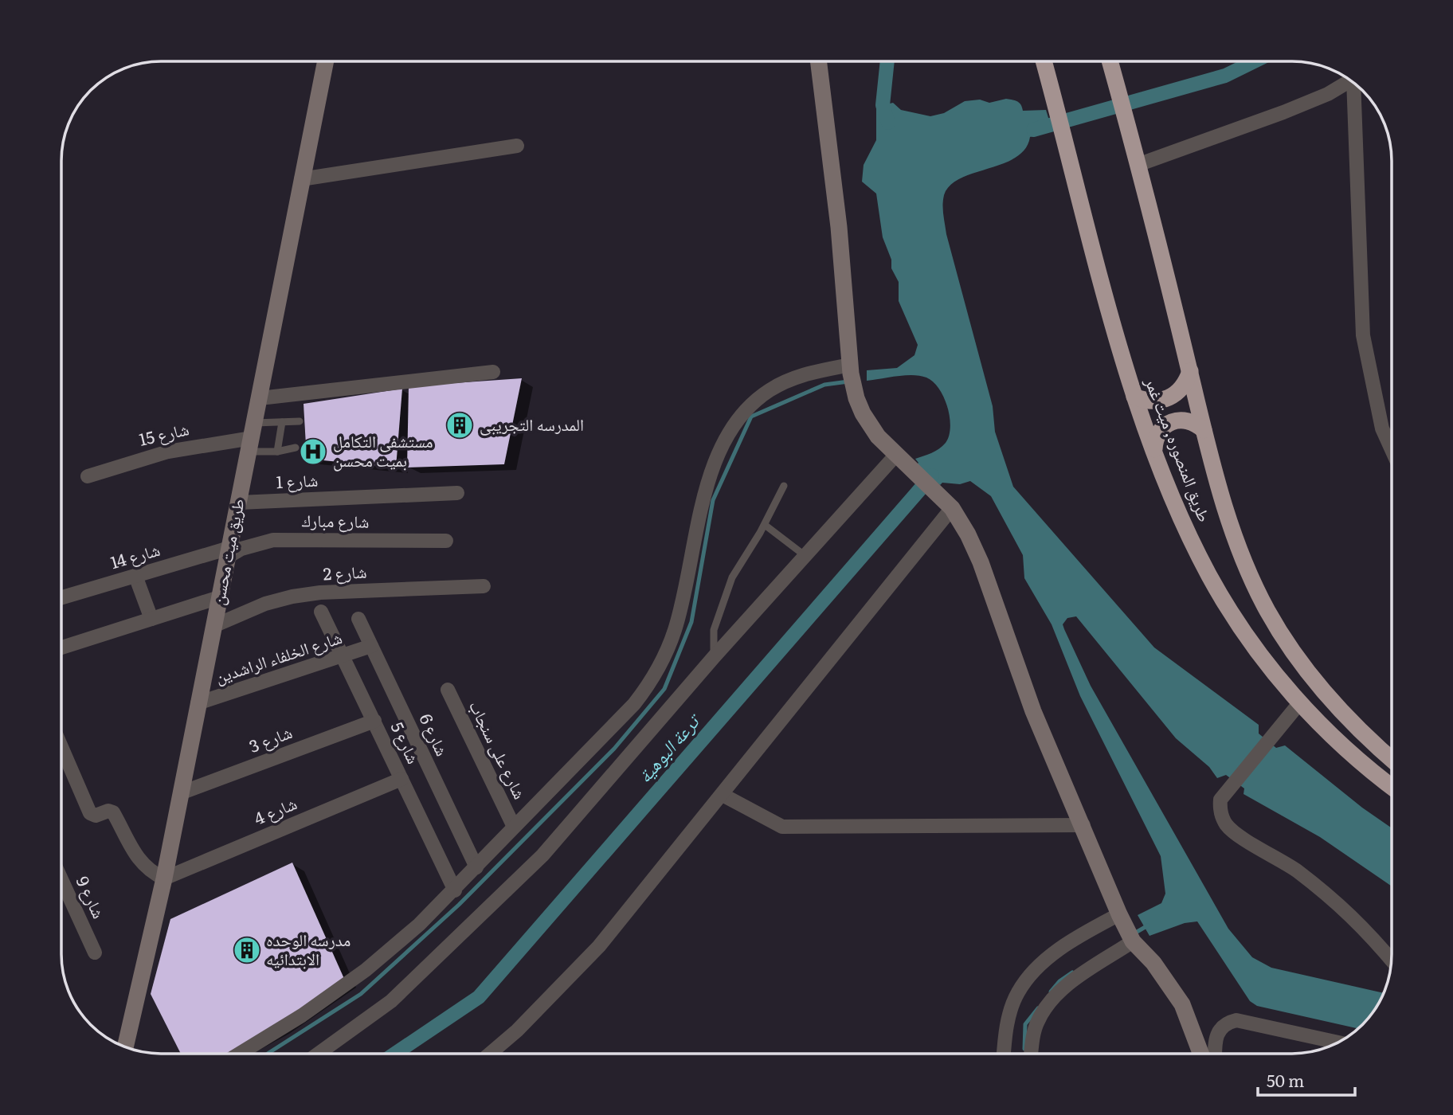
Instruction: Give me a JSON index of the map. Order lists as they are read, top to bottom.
{
  "streets": {
    "highway": ["طريق المنصوره, ميت غمر"],
    "street": [
      "شارع 15",
      "شارع 1",
      "شارع مبارك",
      "طريق ميت محسن",
      "شارع 14",
      "شارع 2",
      "شارع الخلفاء الراشدين",
      "شارع 6",
      "شارع 3",
      "شارع 5",
      "شارع على سنجاب",
      "شارع 4",
      "شارع 9"
    ]
  },
  "crossings": [
    ["شارع 15", "طريق ميت محسن"],
    ["شارع 1", "طريق ميت محسن"],
    ["شارع مبارك", "طريق ميت محسن"],
    ["شارع مبارك", "شارع 14"],
    ["طريق ميت محسن", "شارع 14"],
    ["طريق ميت محسن", "شارع 2"],
    ["طريق ميت محسن", "شارع الخلفاء الراشدين"],
    ["طريق ميت محسن", "شارع 3"],
    ["طريق ميت محسن", "شارع 4"],
    ["شارع الخلفاء الراشدين", "شارع 6"],
    ["شارع الخلفاء الراشدين", "شارع 5"],
    ["شارع 3", "شارع 5"],
    ["شارع 5", "شارع 4"]
  ],
  "water": ["ترعة البوهية"],
  "places": {
    "building": ["المدرسه التجريبى", "مدرسه الوحده الابتدائيه"],
    "hospital": ["مستشفى التكامل بميت محسن"]
  },
  "scale_bar": "50 m"
}
